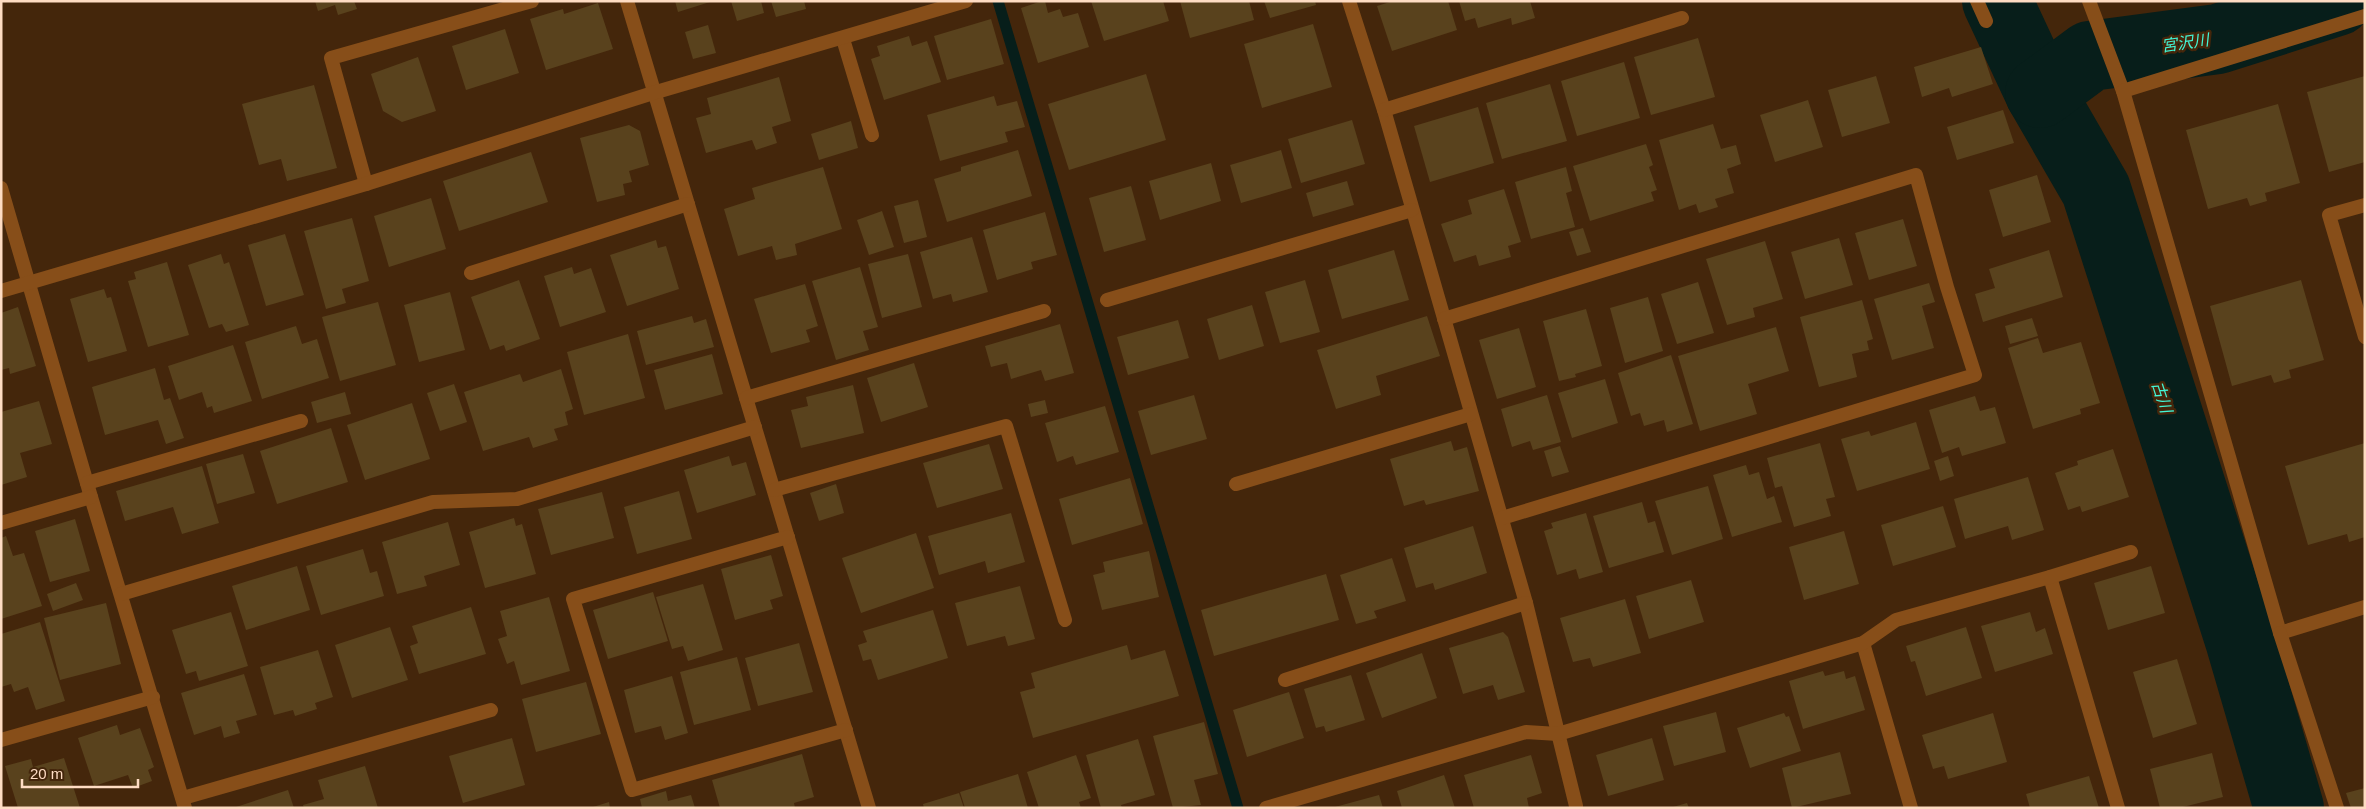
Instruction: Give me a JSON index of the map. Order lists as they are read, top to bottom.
{
  "water": ["宮沢川", "古川"],
  "scale_bar": "20 m"
}
